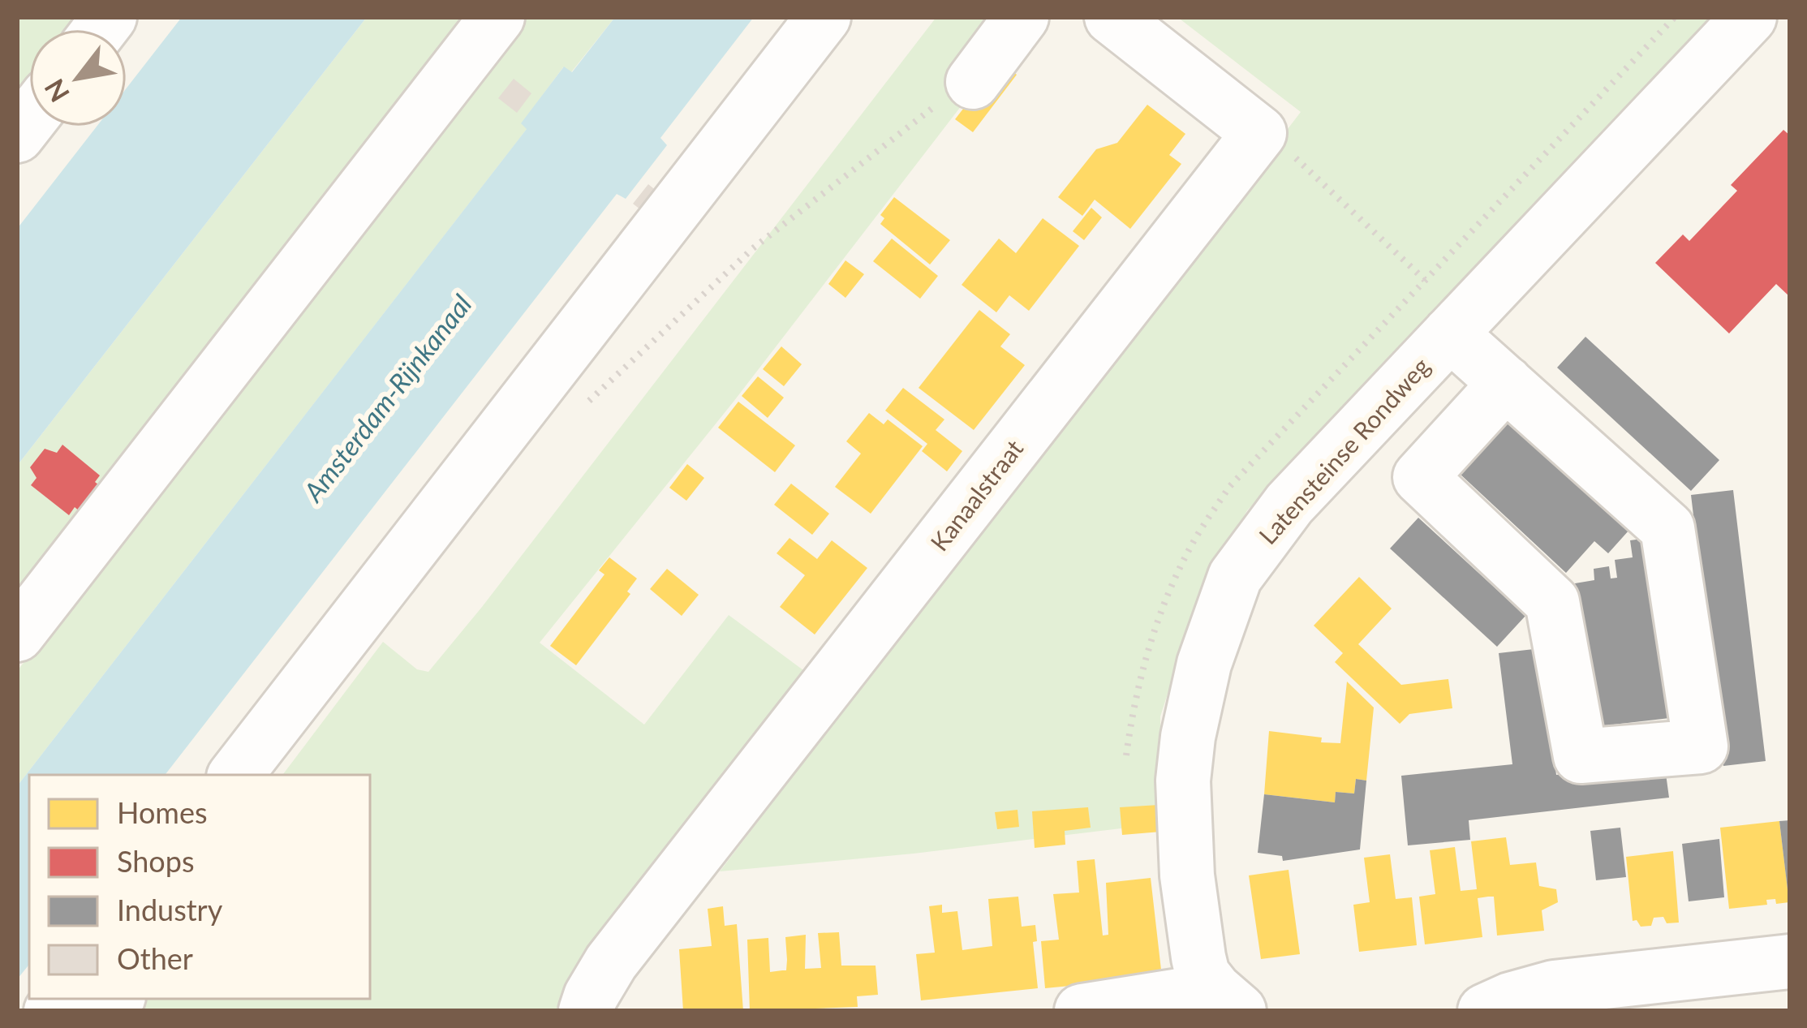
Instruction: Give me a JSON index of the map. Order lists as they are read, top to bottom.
{
  "streets": {
    "street": ["Latensteinse Rondweg", "Kanaalstraat"]
  },
  "water": ["Amsterdam-Rijnkanaal"],
  "legend": [
    "Homes",
    "Shops",
    "Industry",
    "Other"
  ],
  "north": "bottom left"
}
